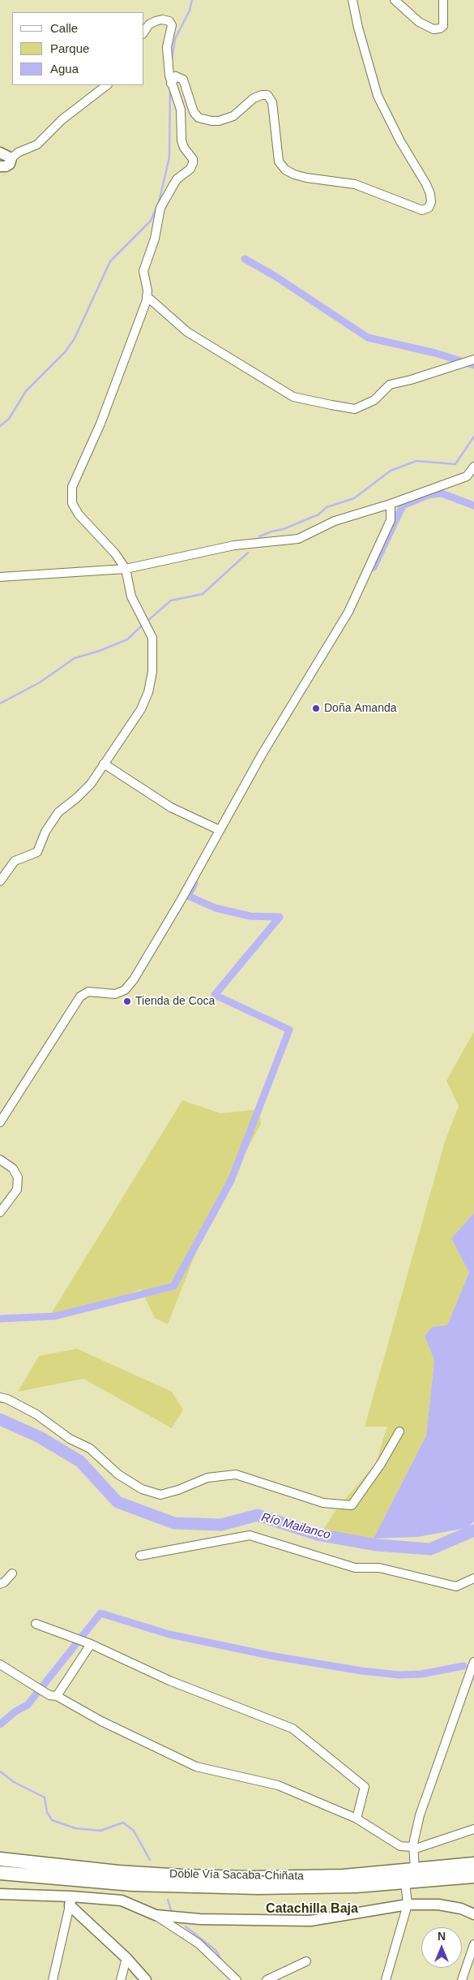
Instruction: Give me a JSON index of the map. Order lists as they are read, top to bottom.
{
  "streets": {
    "highway": ["Doble Vía Sacaba-Chiñata"]
  },
  "districts": ["Catachilla Baja"],
  "water": ["Río Mailanco"],
  "places": ["Doña Amanda", "Tienda de Coca"],
  "legend": ["Calle", "Parque", "Agua"],
  "north": "top"
}
